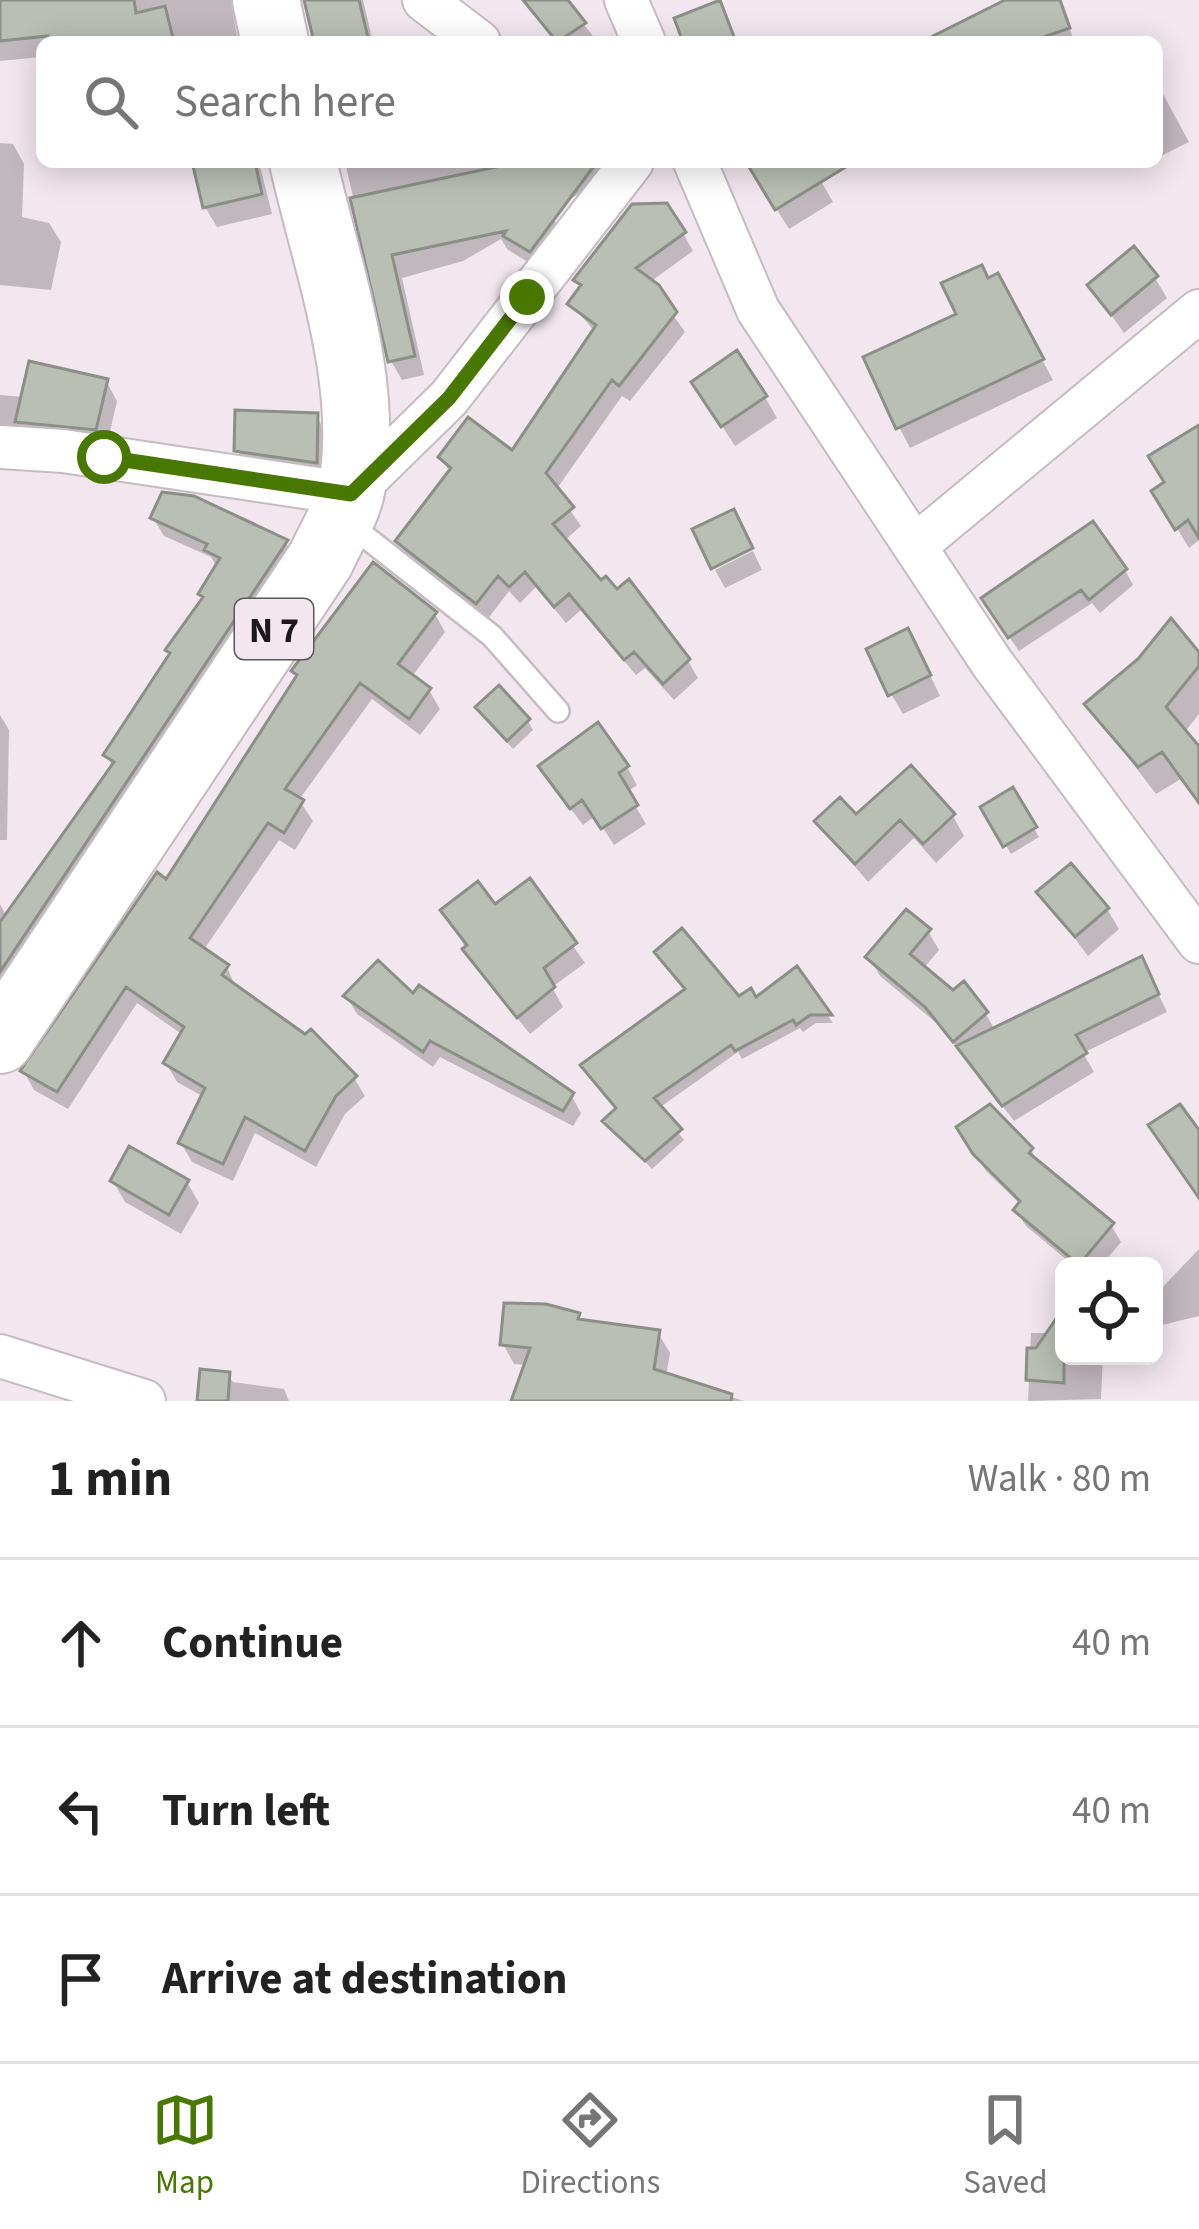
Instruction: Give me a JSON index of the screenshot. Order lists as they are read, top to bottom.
{
  "streets": {
    "main road": ["N 7"]
  },
  "page": {
    "search": "Search here",
    "heading": ["1 min", "Walk · 80 m"],
    "list": [
      ["Continue", "40 m"],
      ["Turn left", "40 m"],
      "Arrive at destination"
    ],
    "nav": ["Map", "Directions", "Saved"]
  }
}
